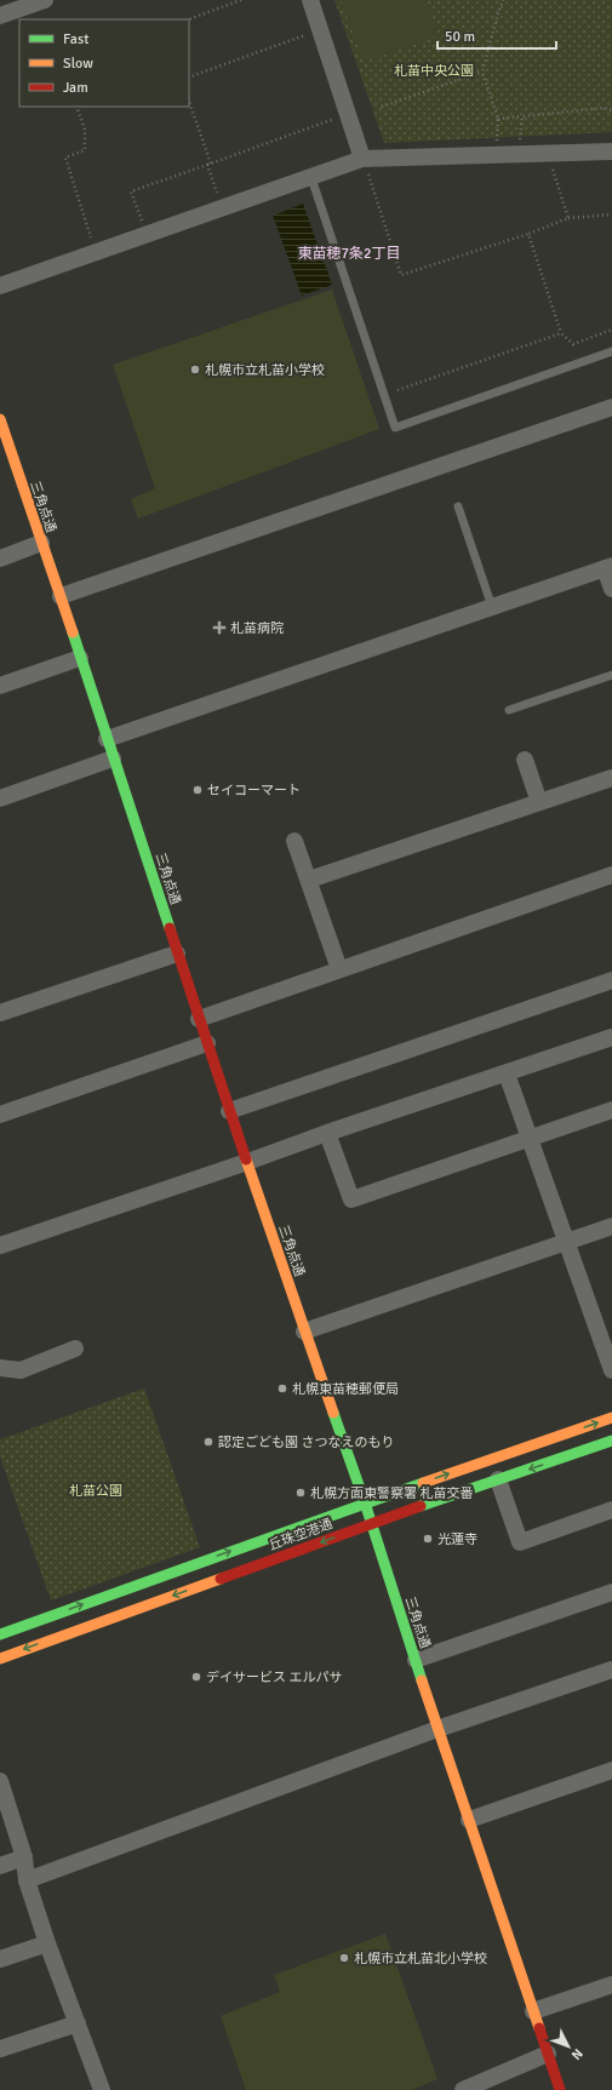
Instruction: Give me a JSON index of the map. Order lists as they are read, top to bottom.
{
  "streets": {
    "street": ["三角点通", "丘珠空港通"]
  },
  "crossings": [
    ["三角点通", "丘珠空港通"]
  ],
  "districts": ["東苗穂7条2丁目"],
  "parks": ["札苗中央公園", "札苗公園"],
  "places": {
    "other": [
      "札幌市立札苗小学校",
      "セイコーマート",
      "札幌東苗穂郵便局",
      "認定ごども園 さつなえのもり",
      "札幌方面東警察署 札苗交番",
      "光蓮寺",
      "デイサービス エルパサ",
      "札幌市立札苗北小学校"
    ],
    "health": ["札苗病院"]
  },
  "legend": ["Fast", "Slow", "Jam"],
  "scale_bar": "50 m",
  "north": "bottom right"
}
